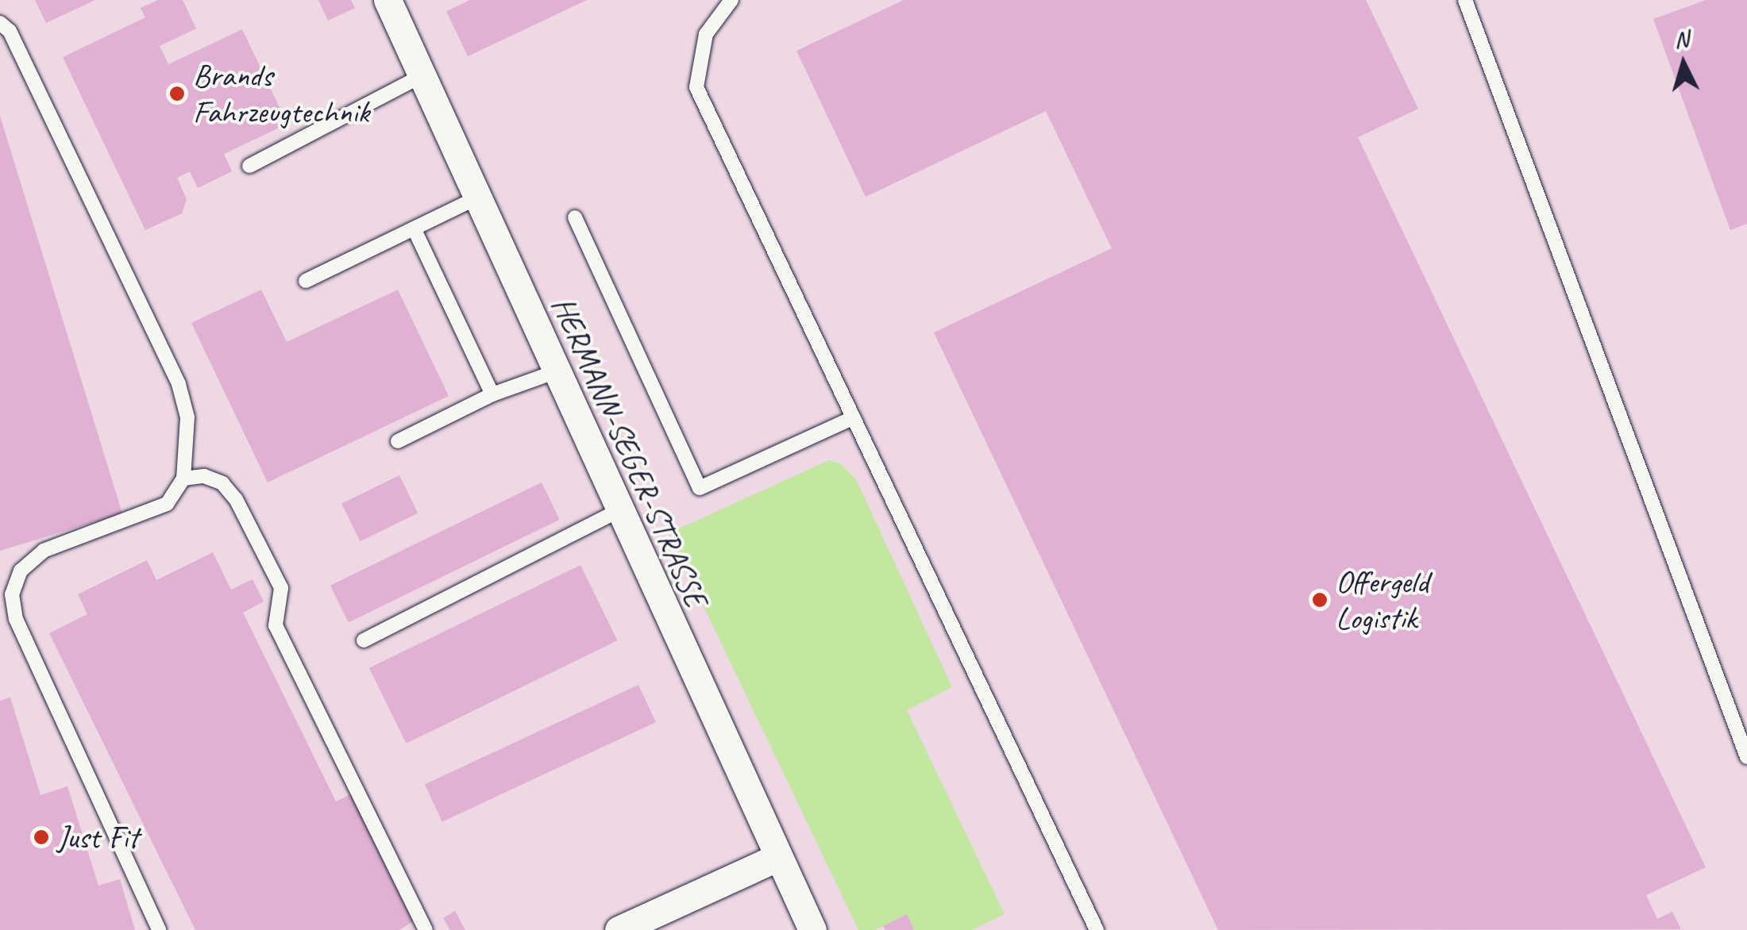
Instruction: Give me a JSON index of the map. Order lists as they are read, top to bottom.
{
  "streets": {
    "street": ["HERMANN-SEGER-STRASSE"]
  },
  "places": ["Brands Fahrzeugtechnik", "Offergeld Logistik", "Just Fit"],
  "north": "top"
}
